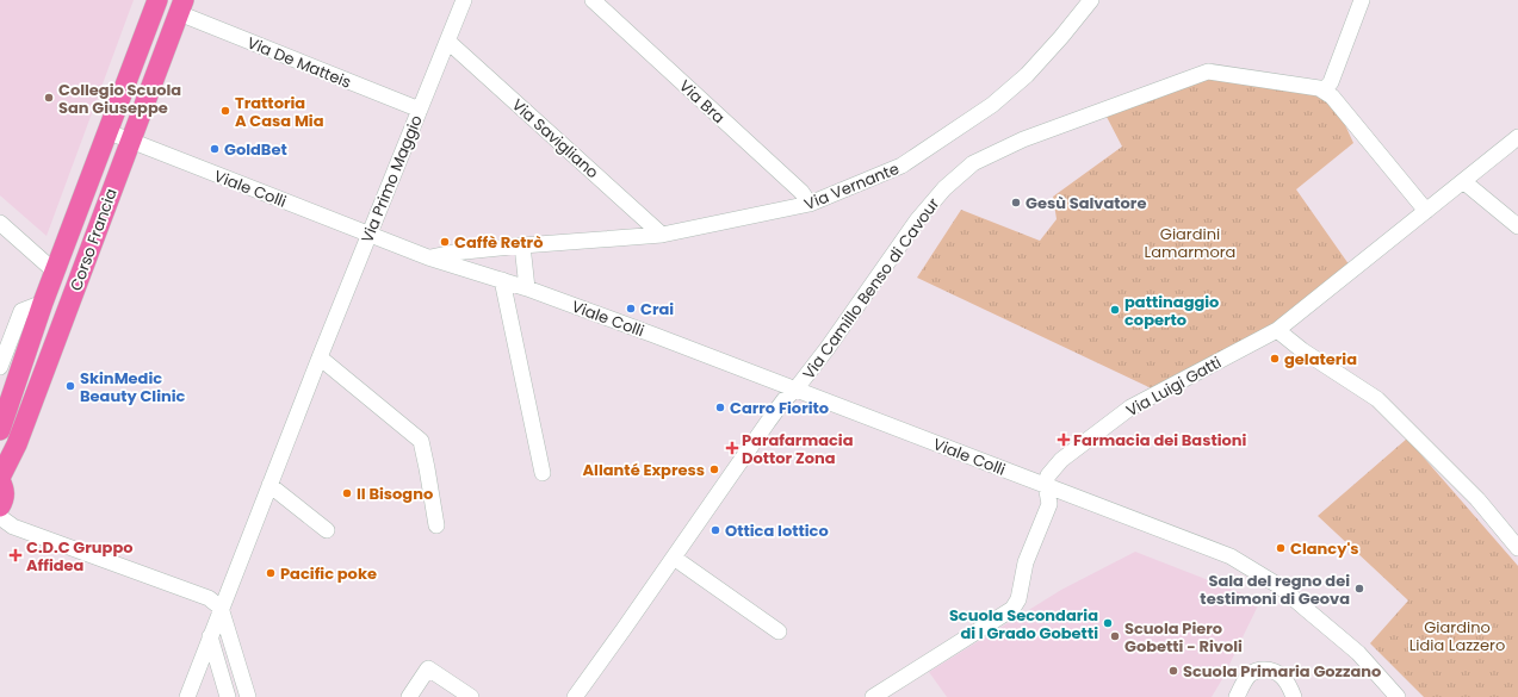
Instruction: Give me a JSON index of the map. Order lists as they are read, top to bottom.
{
  "streets": {
    "main road": ["Corso Francia"],
    "street": [
      "Via De Matteis",
      "Via Bra",
      "Via Savigliano",
      "Via Primo Maggio",
      "Via Vernante",
      "Viale Colli",
      "Via Camillo Benso di Cavour",
      "Via Luigi Gatti"
    ]
  },
  "crossings": [
    ["Via De Matteis", "Via Primo Maggio"],
    ["Via De Matteis", "Corso Francia"],
    ["Via Bra", "Via Vernante"],
    ["Via Savigliano", "Via Primo Maggio"],
    ["Via Savigliano", "Via Vernante"],
    ["Via Primo Maggio", "Viale Colli"],
    ["Via Vernante", "Viale Colli"],
    ["Viale Colli", "Corso Francia"],
    ["Viale Colli", "Via Camillo Benso di Cavour"],
    ["Viale Colli", "Via Luigi Gatti"]
  ],
  "parks": ["Giardini Lamarmora", "Giardino Lidia Lazzero"],
  "places": {
    "other": [
      "Collegio Scuola San Giuseppe",
      "Trattoria A Casa Mia",
      "GoldBet",
      "Gesù Salvatore",
      "Caffè Retrò",
      "Crai",
      "pattinaggio coperto",
      "gelateria",
      "SkinMedic Beauty Clinic",
      "Carro Fiorito",
      "Allanté Express",
      "Il Bisogno",
      "Ottica Iottico",
      "Clancy's",
      "Pacific poke",
      "Sala del regno dei testimoni di Geova",
      "Scuola Secondaria di I Grado Gobetti",
      "Scuola Piero Gobetti - Rivoli",
      "Scuola Primaria Gozzano"
    ],
    "health": ["Farmacia dei Bastioni", "Parafarmacia Dottor Zona", "C.D.C Gruppo Affidea"]
  }
}
